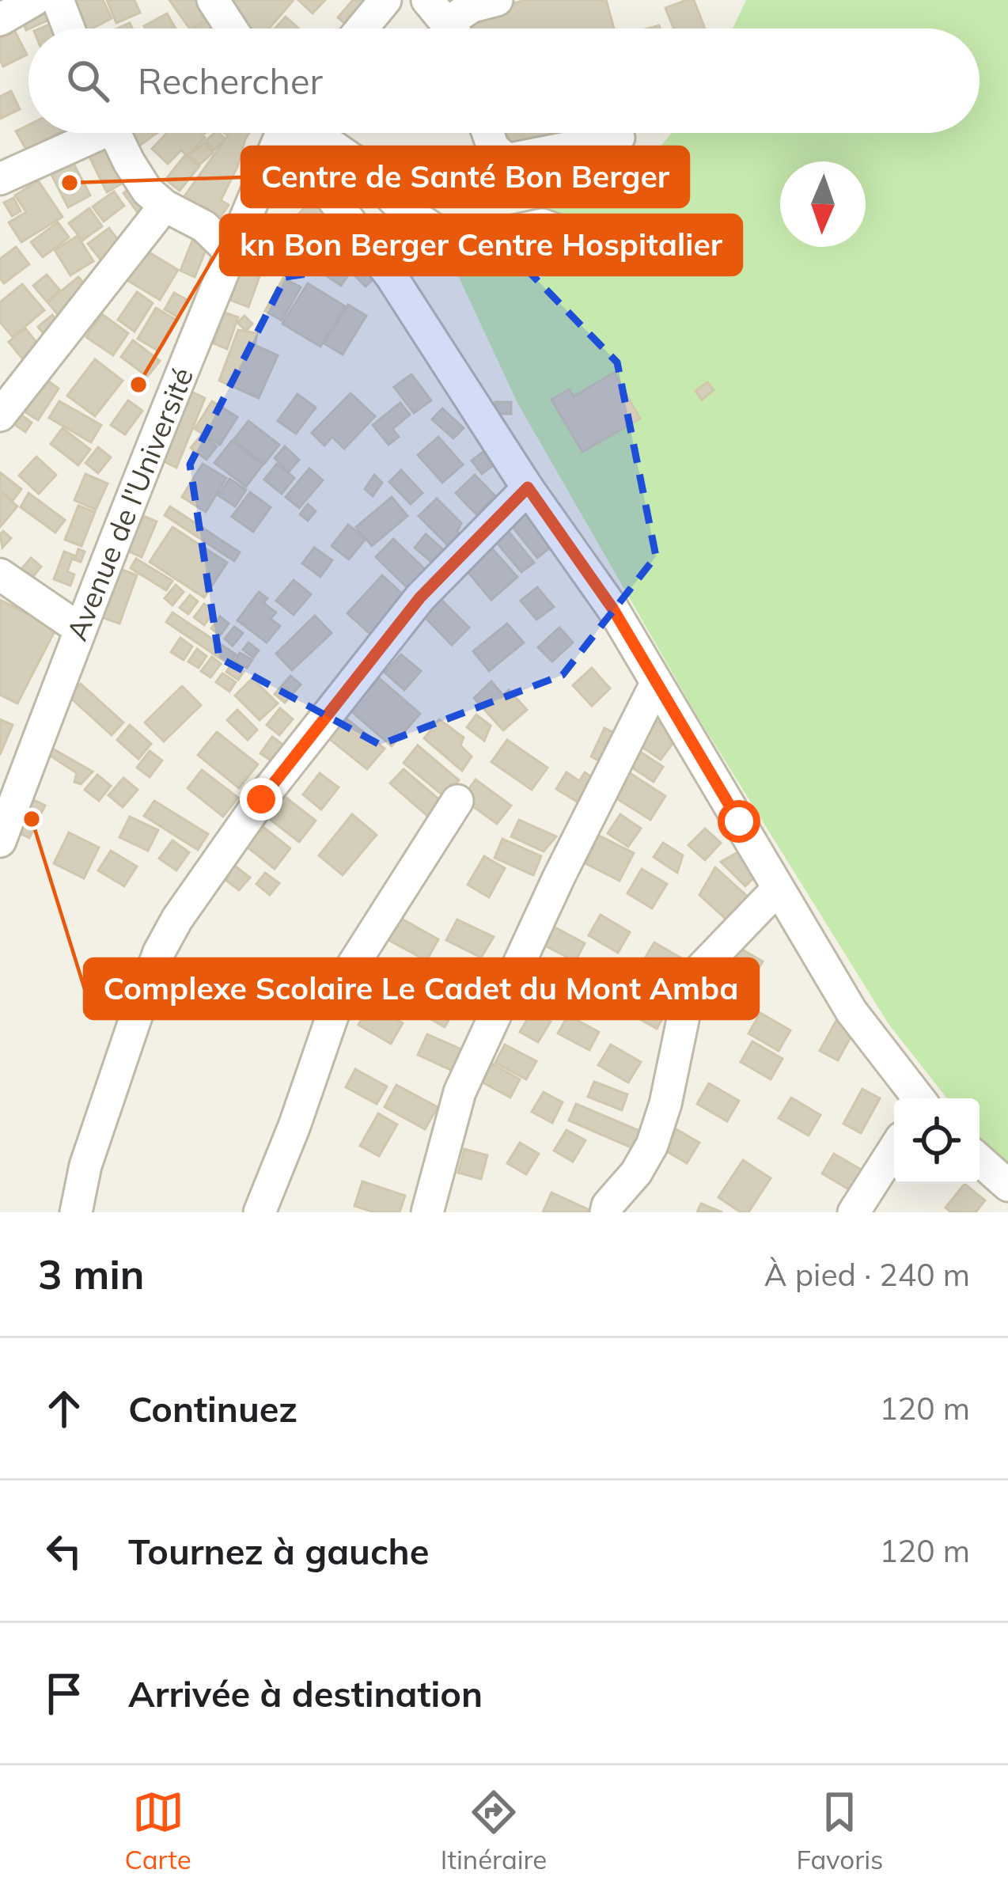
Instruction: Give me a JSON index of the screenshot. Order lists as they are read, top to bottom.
{
  "streets": {
    "street": ["Avenue de l'Université"]
  },
  "places": ["Centre de Santé Bon Berger", "kn Bon Berger Centre Hospitalier", "Complexe Scolaire Le Cadet du Mont Amba"],
  "north": "bottom",
  "page": {
    "search": "Rechercher",
    "heading": ["3 min", "À pied · 240 m"],
    "list": [
      ["Continuez", "120 m"],
      ["Tournez à gauche", "120 m"],
      "Arrivée à destination"
    ],
    "nav": ["Carte", "Itinéraire", "Favoris"]
  }
}
